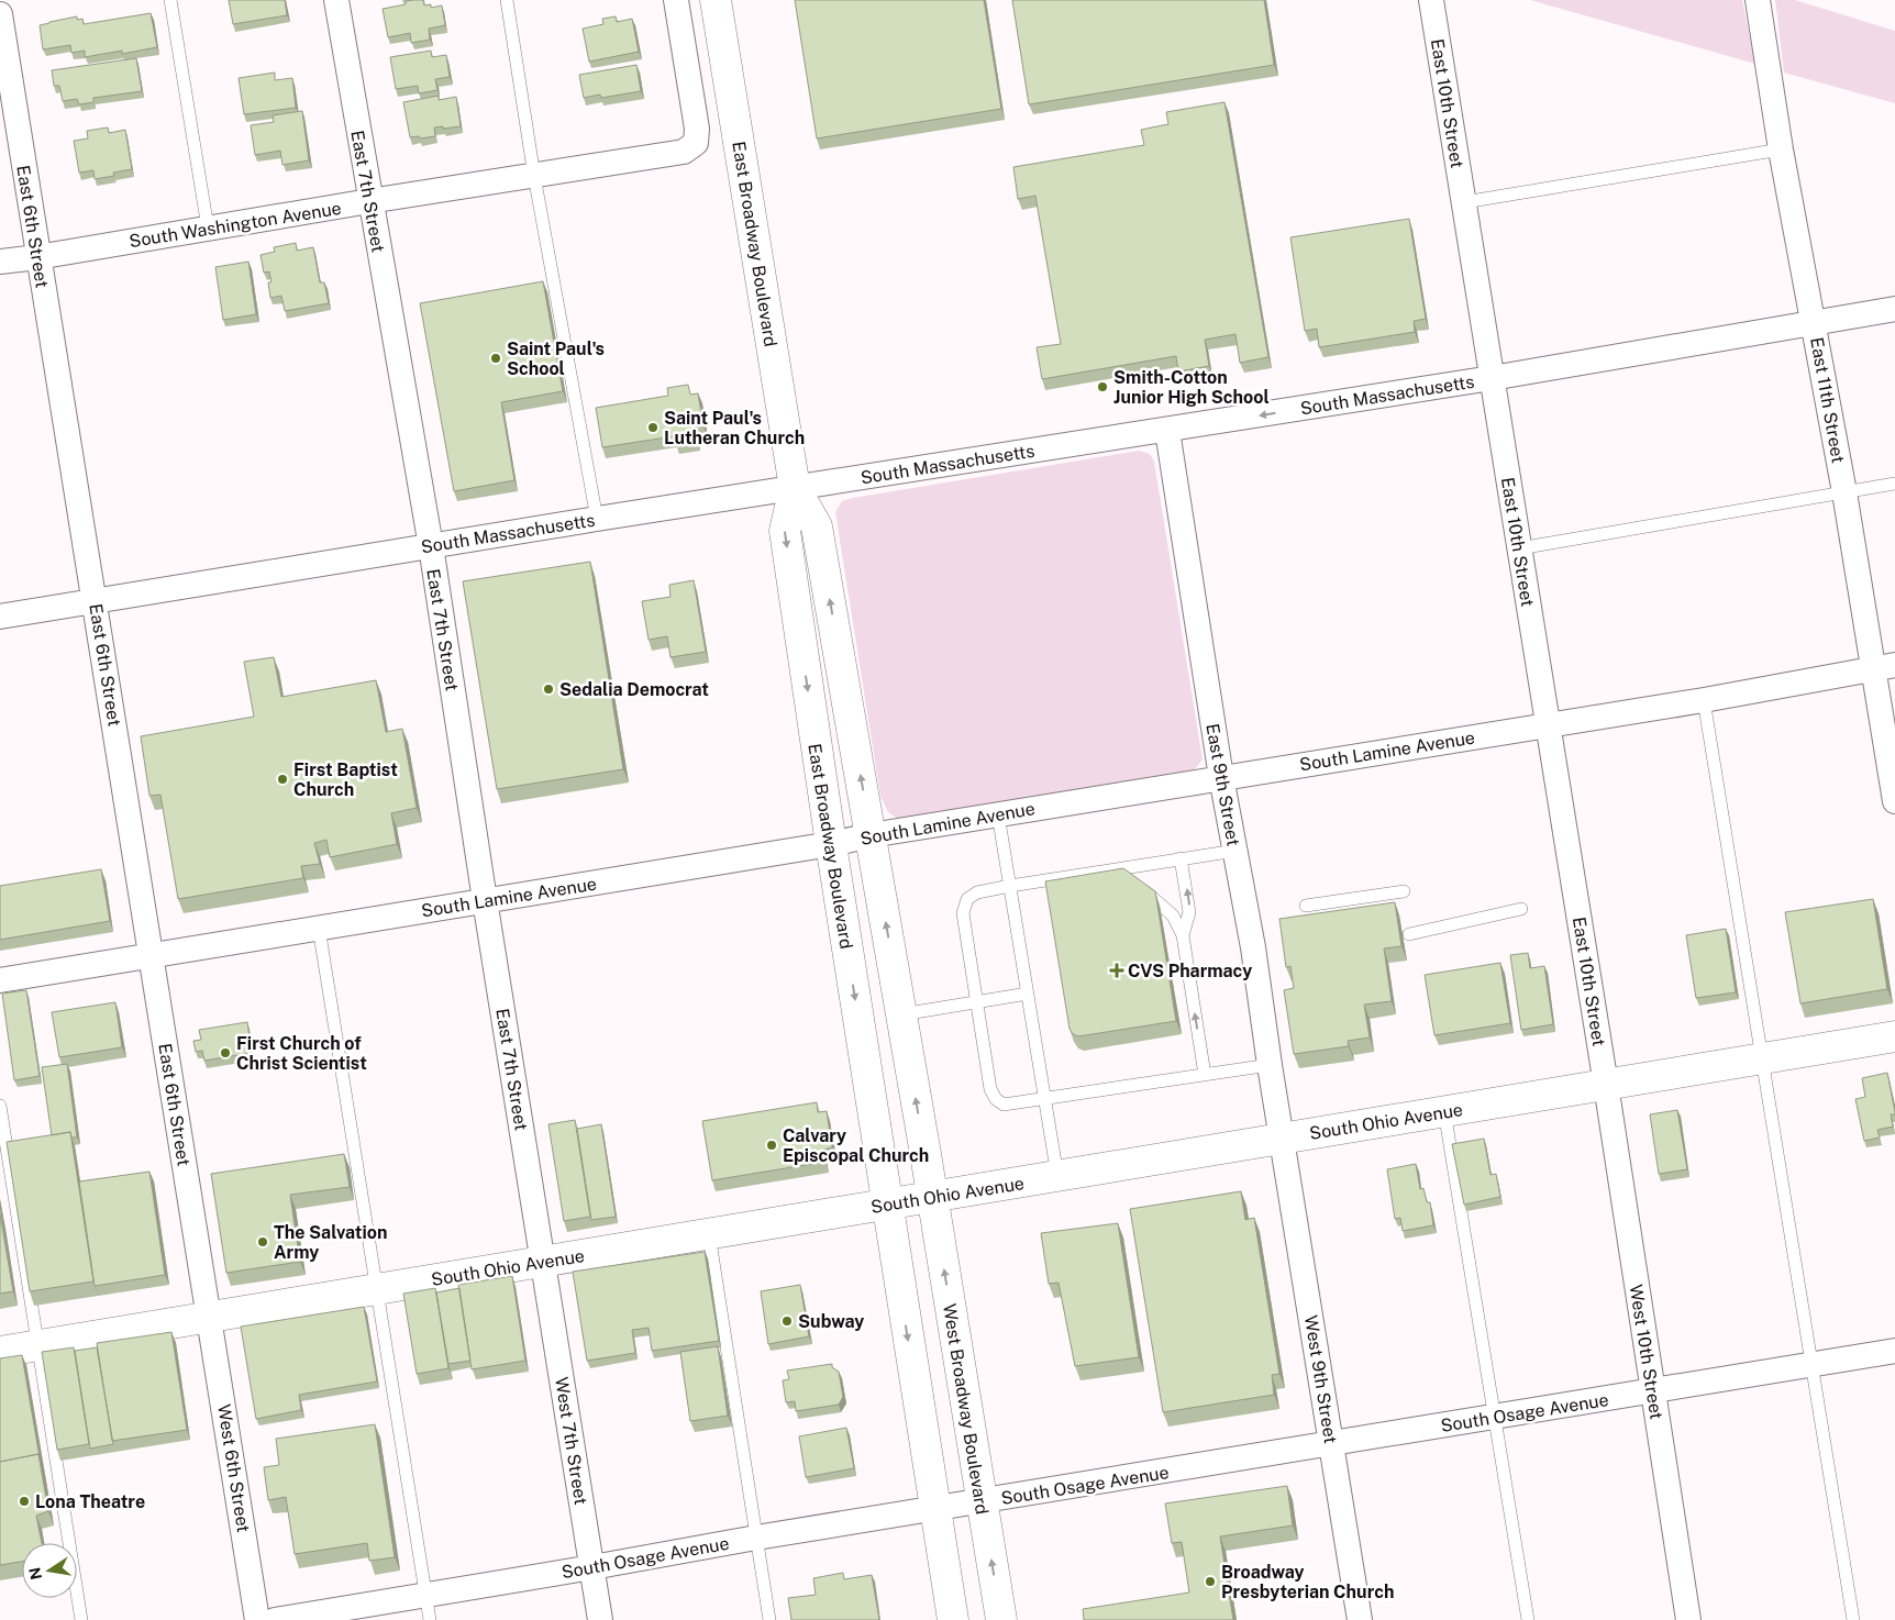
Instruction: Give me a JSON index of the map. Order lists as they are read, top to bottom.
{
  "streets": {
    "main road": ["East Broadway Boulevard", "South Ohio Avenue", "West Broadway Boulevard"],
    "street": [
      "East 10th Street",
      "East 7th Street",
      "South Washington Avenue",
      "East 6th Street",
      "South Massachusetts",
      "East 11th Street",
      "South Lamine Avenue",
      "East 9th Street",
      "West 10th Street",
      "West 9th Street",
      "South Osage Avenue",
      "West 7th Street",
      "West 6th Street"
    ]
  },
  "crossings": [
    ["East 10th Street", "South Massachusetts"],
    ["East 10th Street", "South Lamine Avenue"],
    ["East 10th Street", "South Ohio Avenue"],
    ["East 10th Street", "West 10th Street"],
    ["East 7th Street", "South Washington Avenue"],
    ["East 7th Street", "South Massachusetts"],
    ["East 7th Street", "South Lamine Avenue"],
    ["East 7th Street", "South Ohio Avenue"],
    ["East 7th Street", "West 7th Street"],
    ["South Washington Avenue", "East 6th Street"],
    ["East 6th Street", "South Massachusetts"],
    ["East 6th Street", "South Lamine Avenue"],
    ["East 6th Street", "South Ohio Avenue"],
    ["East 6th Street", "West 6th Street"],
    ["East Broadway Boulevard", "South Massachusetts"],
    ["East Broadway Boulevard", "South Lamine Avenue"],
    ["East Broadway Boulevard", "South Ohio Avenue"],
    ["East Broadway Boulevard", "West Broadway Boulevard"],
    ["South Massachusetts", "East 11th Street"],
    ["South Massachusetts", "East 9th Street"],
    ["East 11th Street", "South Lamine Avenue"],
    ["South Lamine Avenue", "East 9th Street"],
    ["East 9th Street", "South Ohio Avenue"],
    ["East 9th Street", "West 9th Street"],
    ["South Ohio Avenue", "West 10th Street"],
    ["South Ohio Avenue", "West 9th Street"],
    ["South Ohio Avenue", "West Broadway Boulevard"],
    ["South Ohio Avenue", "West 7th Street"],
    ["South Ohio Avenue", "West 6th Street"],
    ["West 10th Street", "South Osage Avenue"],
    ["West 9th Street", "South Osage Avenue"],
    ["West Broadway Boulevard", "South Osage Avenue"],
    ["South Osage Avenue", "West 7th Street"]
  ],
  "places": {
    "other": [
      "Saint Paul's School",
      "Smith-Cotton Junior High School",
      "Saint Paul's Lutheran Church",
      "Sedalia Democrat",
      "First Baptist Church",
      "First Church of Christ Scientist",
      "Calvary Episcopal Church",
      "The Salvation Army",
      "Subway",
      "Lona Theatre",
      "Broadway Presbyterian Church"
    ],
    "health": ["CVS Pharmacy"]
  },
  "north": "left"
}
